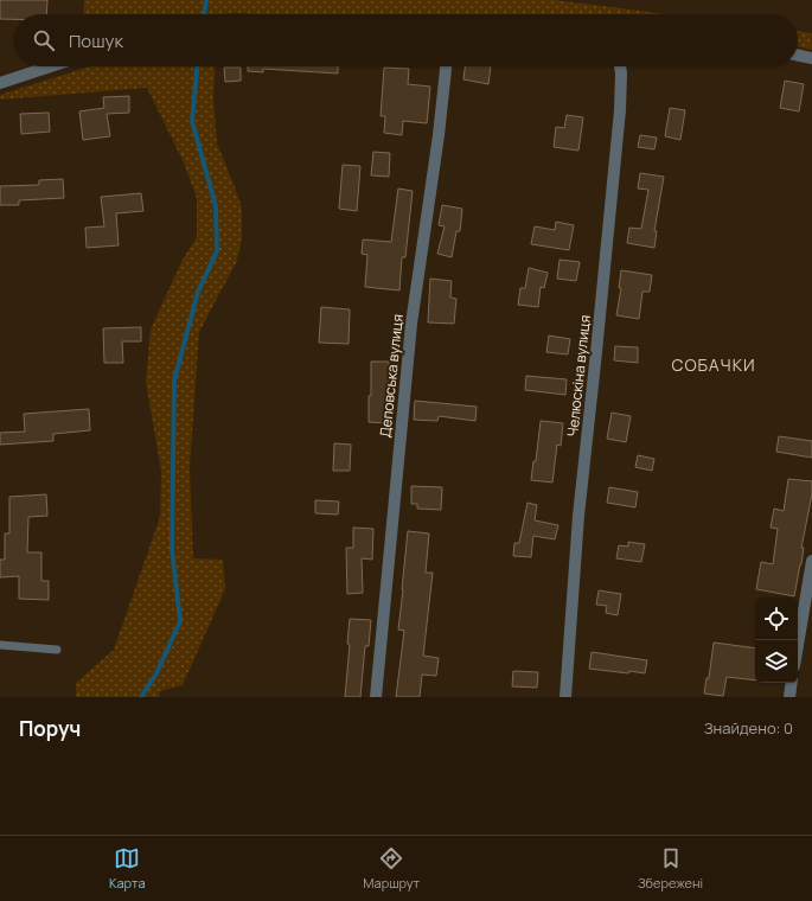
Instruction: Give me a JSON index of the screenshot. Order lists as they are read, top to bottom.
{
  "streets": {
    "street": ["Деповська вулиця", "Челюскіна вулиця"]
  },
  "districts": ["СОБАЧКИ"],
  "page": {
    "search": "Пошук",
    "heading": ["Поруч", "Знайдено: 0"],
    "nav": ["Карта", "Маршрут", "Збережені"]
  }
}
